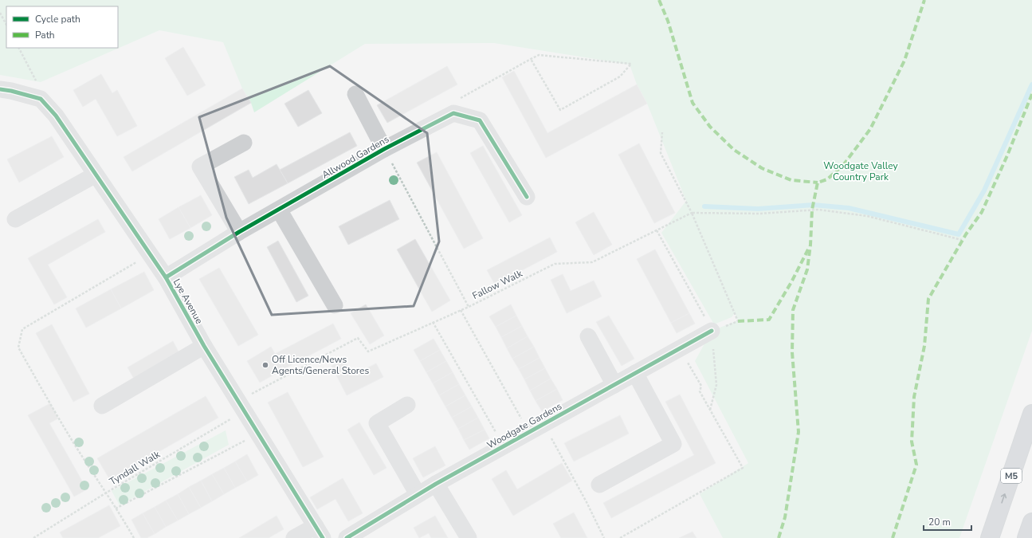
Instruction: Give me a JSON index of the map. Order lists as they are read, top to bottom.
{
  "streets": {
    "highway": ["M5"],
    "street": ["Allwood Gardens", "Lye Avenue", "Woodgate Gardens"],
    "path": ["Fallow Walk", "Tyndall Walk"]
  },
  "crossings": [
    ["Allwood Gardens", "Lye Avenue"],
    ["Fallow Walk", "Lye Avenue"],
    ["Fallow Walk", "Tyndall Walk"],
    ["Lye Avenue", "Tyndall Walk"]
  ],
  "parks": ["Woodgate Valley Country Park"],
  "places": ["Off Licence/News Agents/General Stores"],
  "legend": ["Cycle path", "Path"],
  "scale_bar": "20 m"
}
